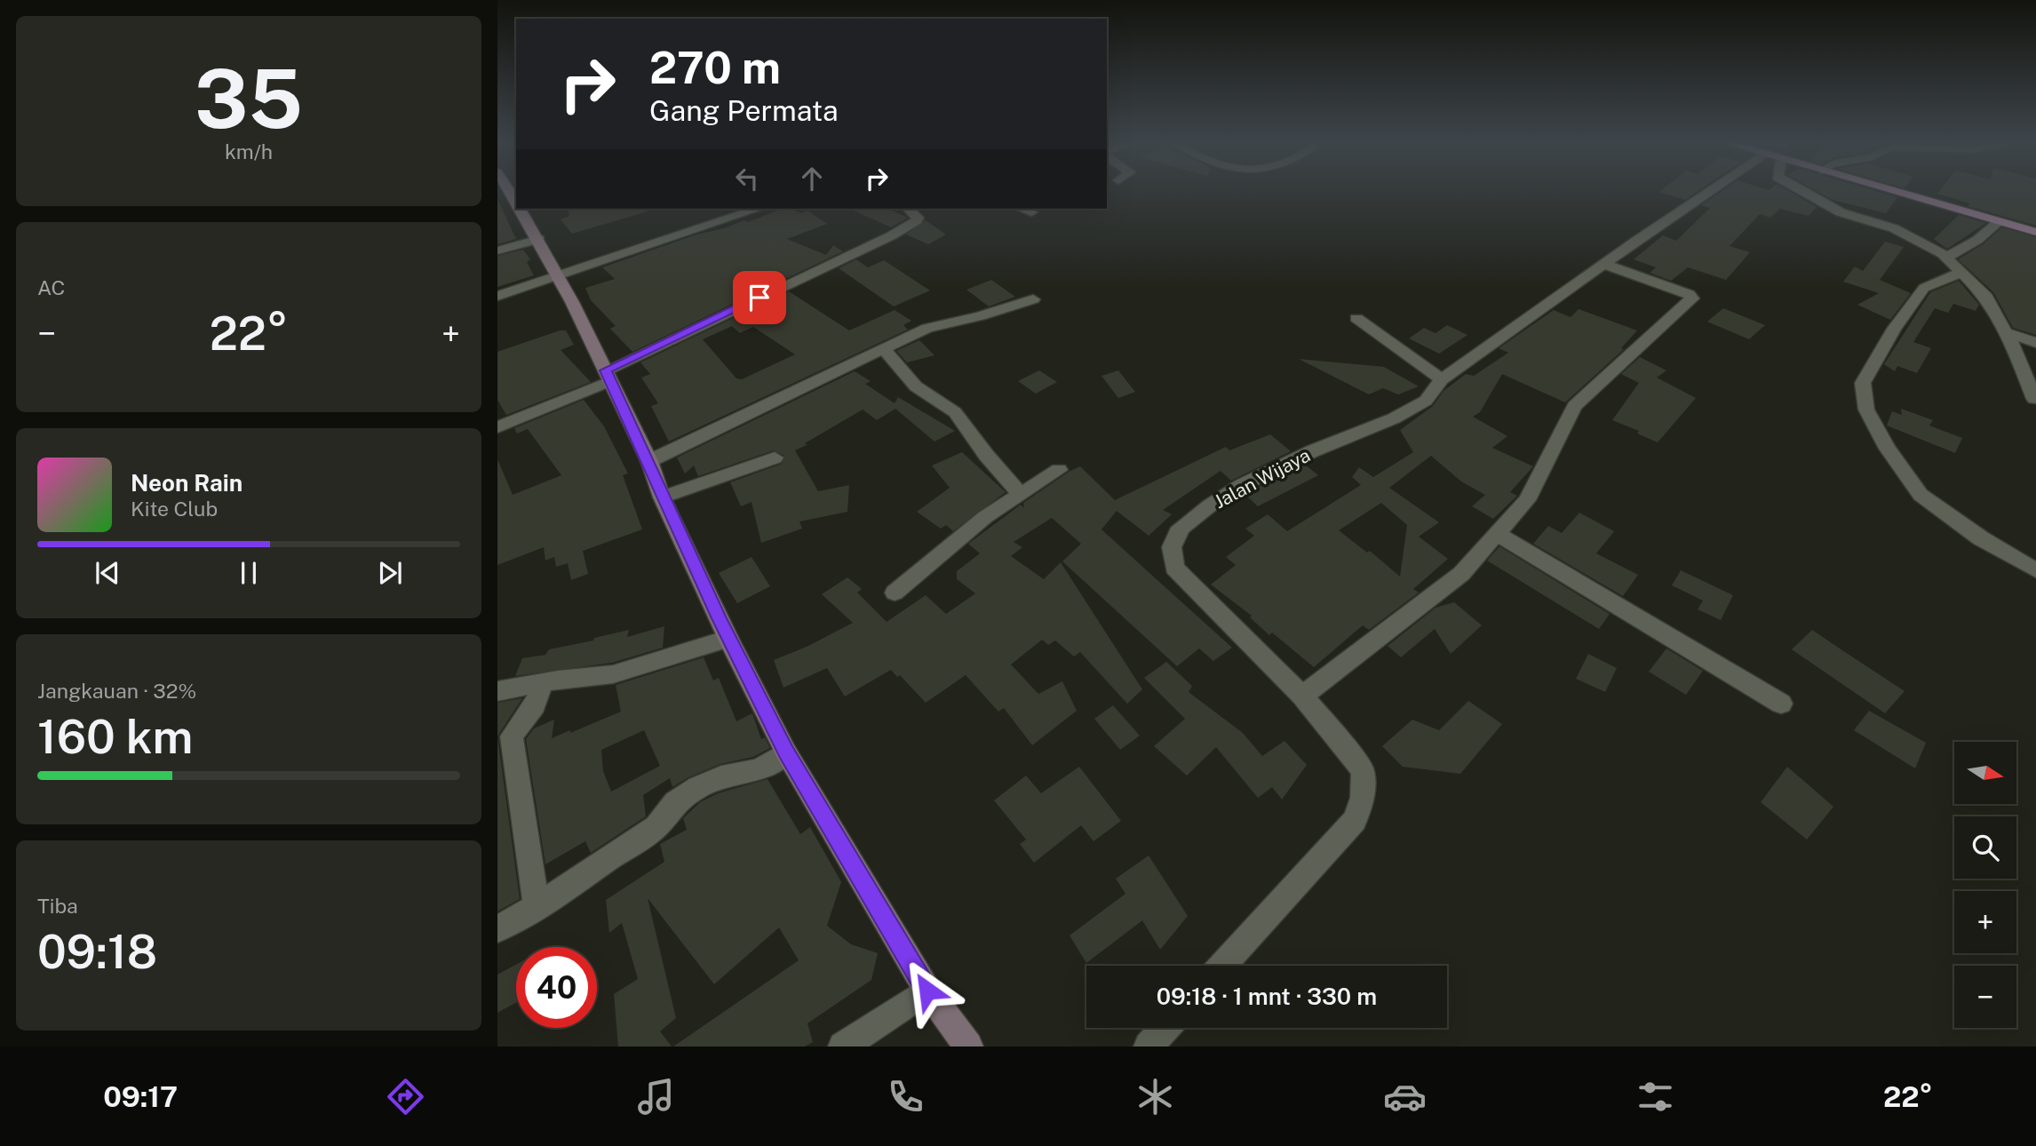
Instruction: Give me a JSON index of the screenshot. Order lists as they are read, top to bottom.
{
  "streets": {
    "street": ["Jalan Wijaya"]
  },
  "north": "right",
  "page": {
    "tile": [
      ["35", "km/h"],
      "AC",
      ["Jangkauan · 32%", "160 km"],
      ["Tiba", "09:18"]
    ],
    "turn": ["270 m", "Gang Permata"],
    "heat": ["−", "22°", "+"],
    "song": ["Neon Rain", "Kite Club"],
    "map_buttons": ["+", "−"],
    "limit": "40",
    "trip": "09:18 · 1 mnt · 330 m",
    "tabs": ["09:17", "22°"]
  }
}
